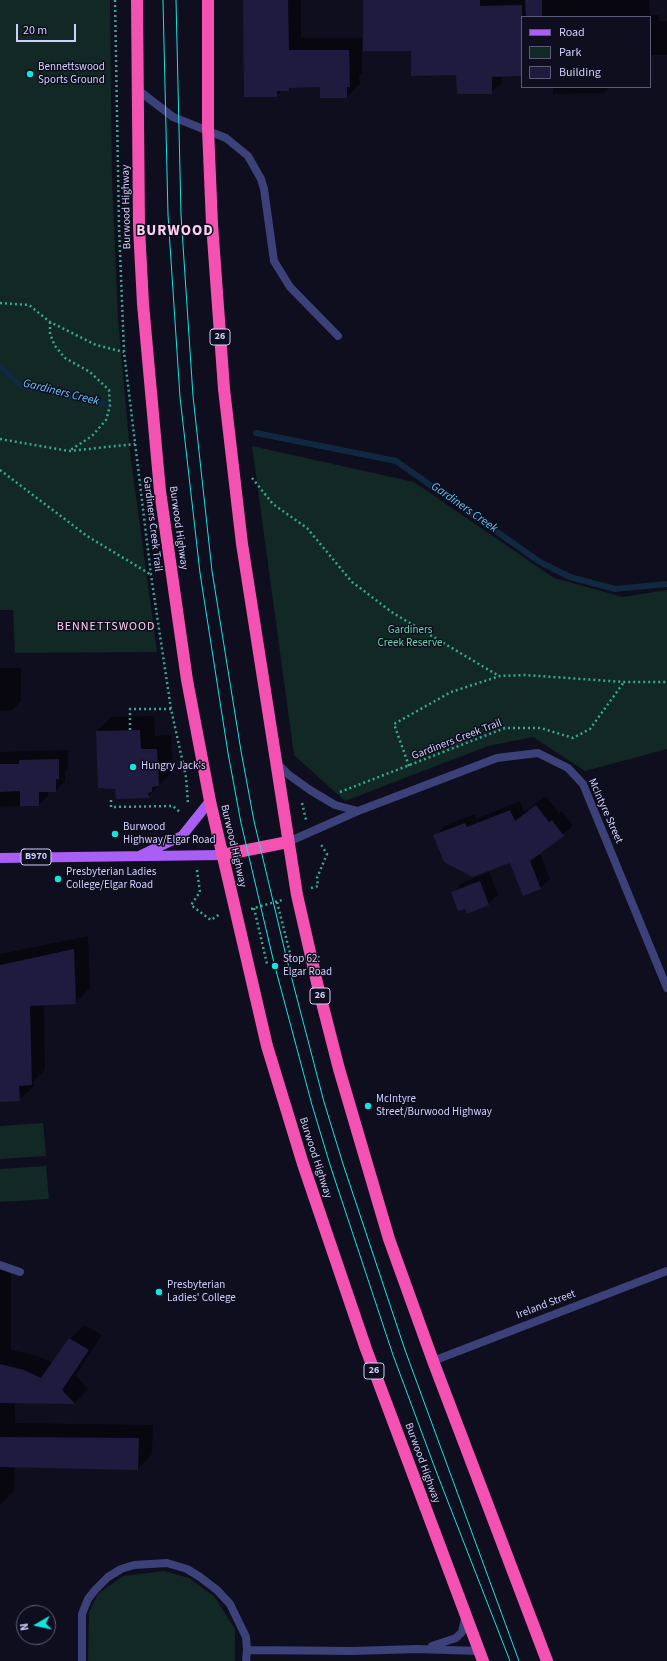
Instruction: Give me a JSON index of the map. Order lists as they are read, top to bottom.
{
  "streets": {
    "highway": ["Burwood Highway", "26"],
    "main road": ["B970"],
    "street": ["McIntyre Street", "Ireland Street"],
    "path": ["Gardiners Creek Trail"]
  },
  "crossings": [
    ["Burwood Highway", "B970"],
    ["26", "McIntyre Street"],
    ["26", "Ireland Street"]
  ],
  "districts": ["BURWOOD", "BENNETTSWOOD"],
  "water": ["Gardiners Creek"],
  "parks": ["Gardiners Creek Reserve"],
  "places": [
    "Bennettswood Sports Ground",
    "Hungry Jack's",
    "Burwood Highway/Elgar Road",
    "Presbyterian Ladies College/Elgar Road",
    "Stop 62: Elgar Road",
    "McIntyre Street/Burwood Highway",
    "Presbyterian Ladies' College"
  ],
  "legend": ["Road", "Park", "Building"],
  "scale_bar": "20 m",
  "north": "left"
}
